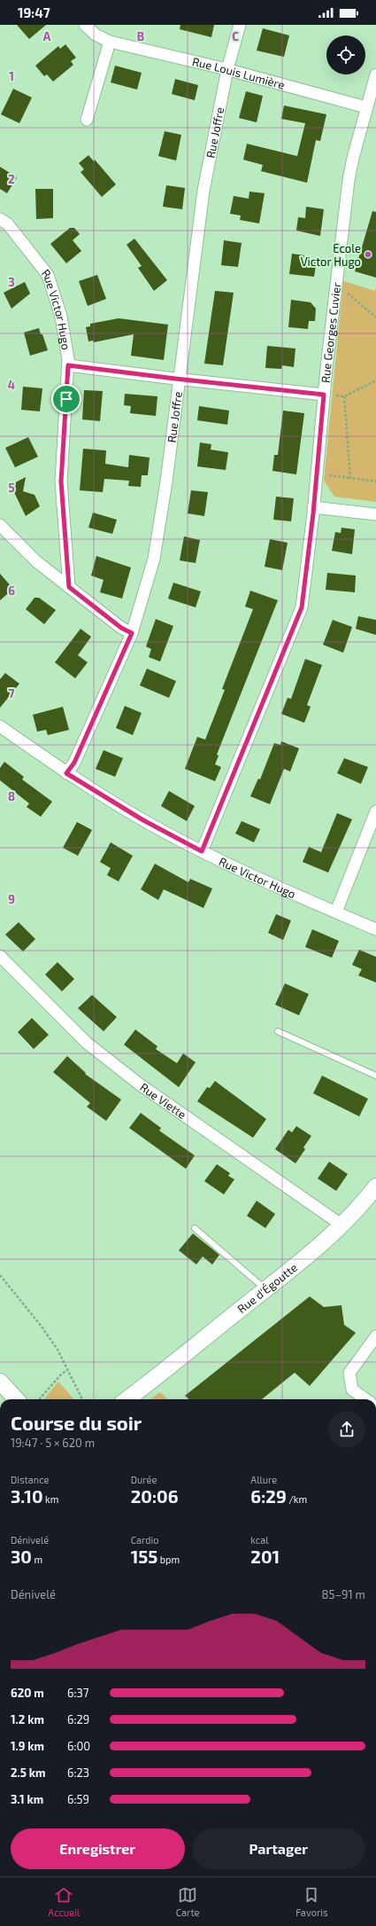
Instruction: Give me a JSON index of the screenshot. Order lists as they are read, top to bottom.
{
  "streets": {
    "main road": ["Rue d'Égoutte"],
    "street": [
      "Rue Louis Lumière",
      "Rue Joffre",
      "Rue Victor Hugo",
      "Rue Georges Cuvier",
      "Rue Viette"
    ]
  },
  "crossings": [
    ["Rue Louis Lumière", "Rue Joffre"],
    ["Rue Louis Lumière", "Rue Georges Cuvier"],
    ["Rue Joffre", "Rue Victor Hugo"],
    ["Rue Victor Hugo", "Rue Georges Cuvier"],
    ["Rue Viette", "Rue d'Égoutte"]
  ],
  "places": ["Ecole Victor Hugo"],
  "page": {
    "status": "19:47",
    "heading": ["Course du soir", "19:47 · 5 × 620 m"],
    "stats": [
      ["Distance", "3.10 km"],
      ["Durée", "20:06"],
      ["Allure", "6:29 /km"],
      ["Dénivelé", "30 m"],
      ["Cardio", "155 bpm"],
      ["kcal", "201"]
    ],
    "chart": ["Dénivelé", "85–91 m"],
    "list": [
      {
        "name": "620 m",
        "note": "6:37"
      },
      {
        "name": "1.2 km",
        "note": "6:29"
      },
      {
        "name": "1.9 km",
        "note": "6:00"
      },
      {
        "name": "2.5 km",
        "note": "6:23"
      },
      {
        "name": "3.1 km",
        "note": "6:59"
      }
    ],
    "buttons": ["Enregistrer", "Partager"],
    "tabs": ["Accueil", "Carte", "Favoris"]
  },
  "grid": {
    "columns": ["A", "B", "C"],
    "rows": [
      "1",
      "2",
      "3",
      "4",
      "5",
      "6",
      "7",
      "8",
      "9"
    ]
  }
}
